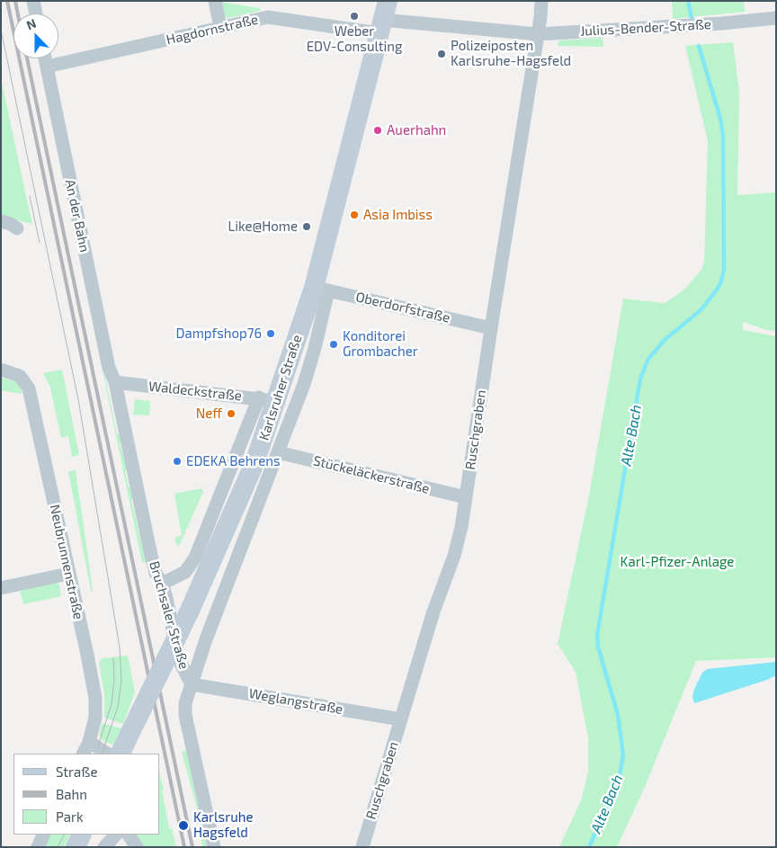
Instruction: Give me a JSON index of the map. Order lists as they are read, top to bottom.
{
  "streets": {
    "street": [
      "Julius-Bender-Straße",
      "Hagdornstraße",
      "An der Bahn",
      "Oberdorfstraße",
      "Karlsruher Straße",
      "Waldeckstraße",
      "Ruschgraben",
      "Stückeläckerstraße",
      "Neubrunnenstraße",
      "Bruchsaler Straße",
      "Weglangstraße"
    ]
  },
  "crossings": [
    ["Julius-Bender-Straße", "Hagdornstraße"],
    ["Julius-Bender-Straße", "Karlsruher Straße"],
    ["Julius-Bender-Straße", "Ruschgraben"],
    ["Hagdornstraße", "An der Bahn"],
    ["Hagdornstraße", "Karlsruher Straße"],
    ["An der Bahn", "Waldeckstraße"],
    ["An der Bahn", "Bruchsaler Straße"],
    ["Oberdorfstraße", "Karlsruher Straße"],
    ["Oberdorfstraße", "Ruschgraben"],
    ["Karlsruher Straße", "Waldeckstraße"],
    ["Karlsruher Straße", "Stückeläckerstraße"],
    ["Karlsruher Straße", "Bruchsaler Straße"],
    ["Karlsruher Straße", "Weglangstraße"],
    ["Waldeckstraße", "Bruchsaler Straße"],
    ["Ruschgraben", "Stückeläckerstraße"],
    ["Ruschgraben", "Weglangstraße"],
    ["Bruchsaler Straße", "Weglangstraße"]
  ],
  "water": ["Alte Bach"],
  "parks": ["Karl-Pfizer-Anlage"],
  "places": [
    "Weber EDV-Consulting",
    "Polizeiposten Karlsruhe-Hagsfeld",
    "Auerhahn",
    "Asia Imbiss",
    "Like@Home",
    "Dampfshop76",
    "Konditorei Grombacher",
    "Neff",
    "EDEKA Behrens",
    "Karlsruhe Hagsfeld"
  ],
  "legend": ["Straße", "Bahn", "Park"],
  "north": "top"
}
